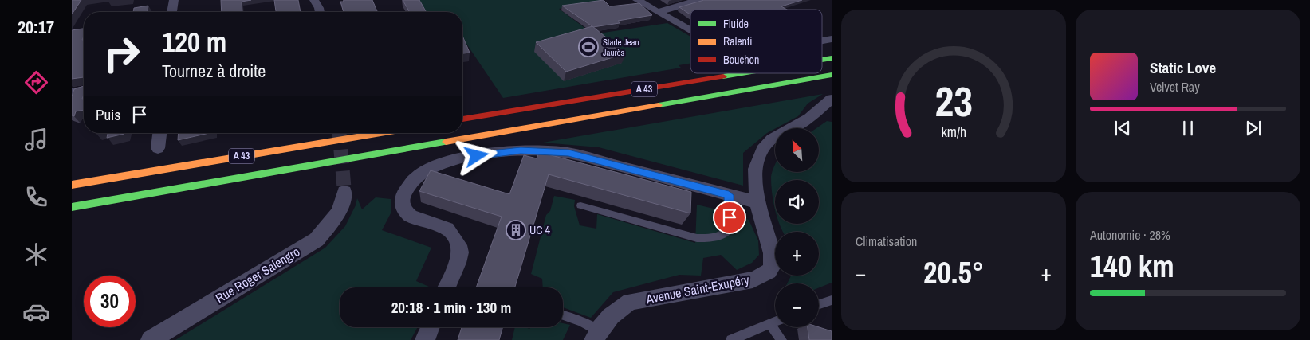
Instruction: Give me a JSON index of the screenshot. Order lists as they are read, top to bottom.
{
  "streets": {
    "highway": ["A 43"],
    "street": ["Rue Roger Salengro", "Avenue Saint-Exupéry"]
  },
  "places": {
    "sports": ["Stade Jean Jaurès"],
    "building": ["UC 4"]
  },
  "legend": ["Fluide", "Ralenti", "Bouchon"],
  "north": "top left",
  "page": {
    "tabs": "20:17",
    "turn": ["120 m", "Tournez à droite"],
    "song": ["Static Love", "Velvet Ray"],
    "then": "Puis",
    "map_buttons": ["+", "−"],
    "tile": [
      "Climatisation",
      ["Autonomie · 28%", "140 km"]
    ],
    "heat": ["−", "20.5°", "+"],
    "limit": "30",
    "trip": "20:18 · 1 min · 130 m",
    "gauge": ["23", "km/h"]
  }
}
